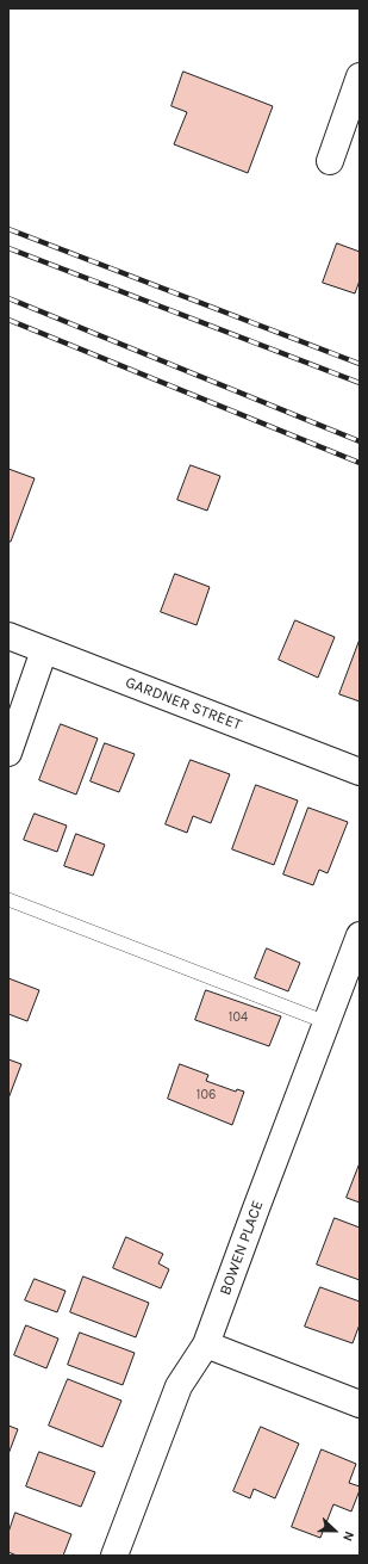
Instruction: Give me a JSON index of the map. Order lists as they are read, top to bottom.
{
  "streets": {
    "street": ["GARDNER STREET", "BOWEN PLACE"]
  },
  "house_numbers": ["104", "106"],
  "north": "right"
}
